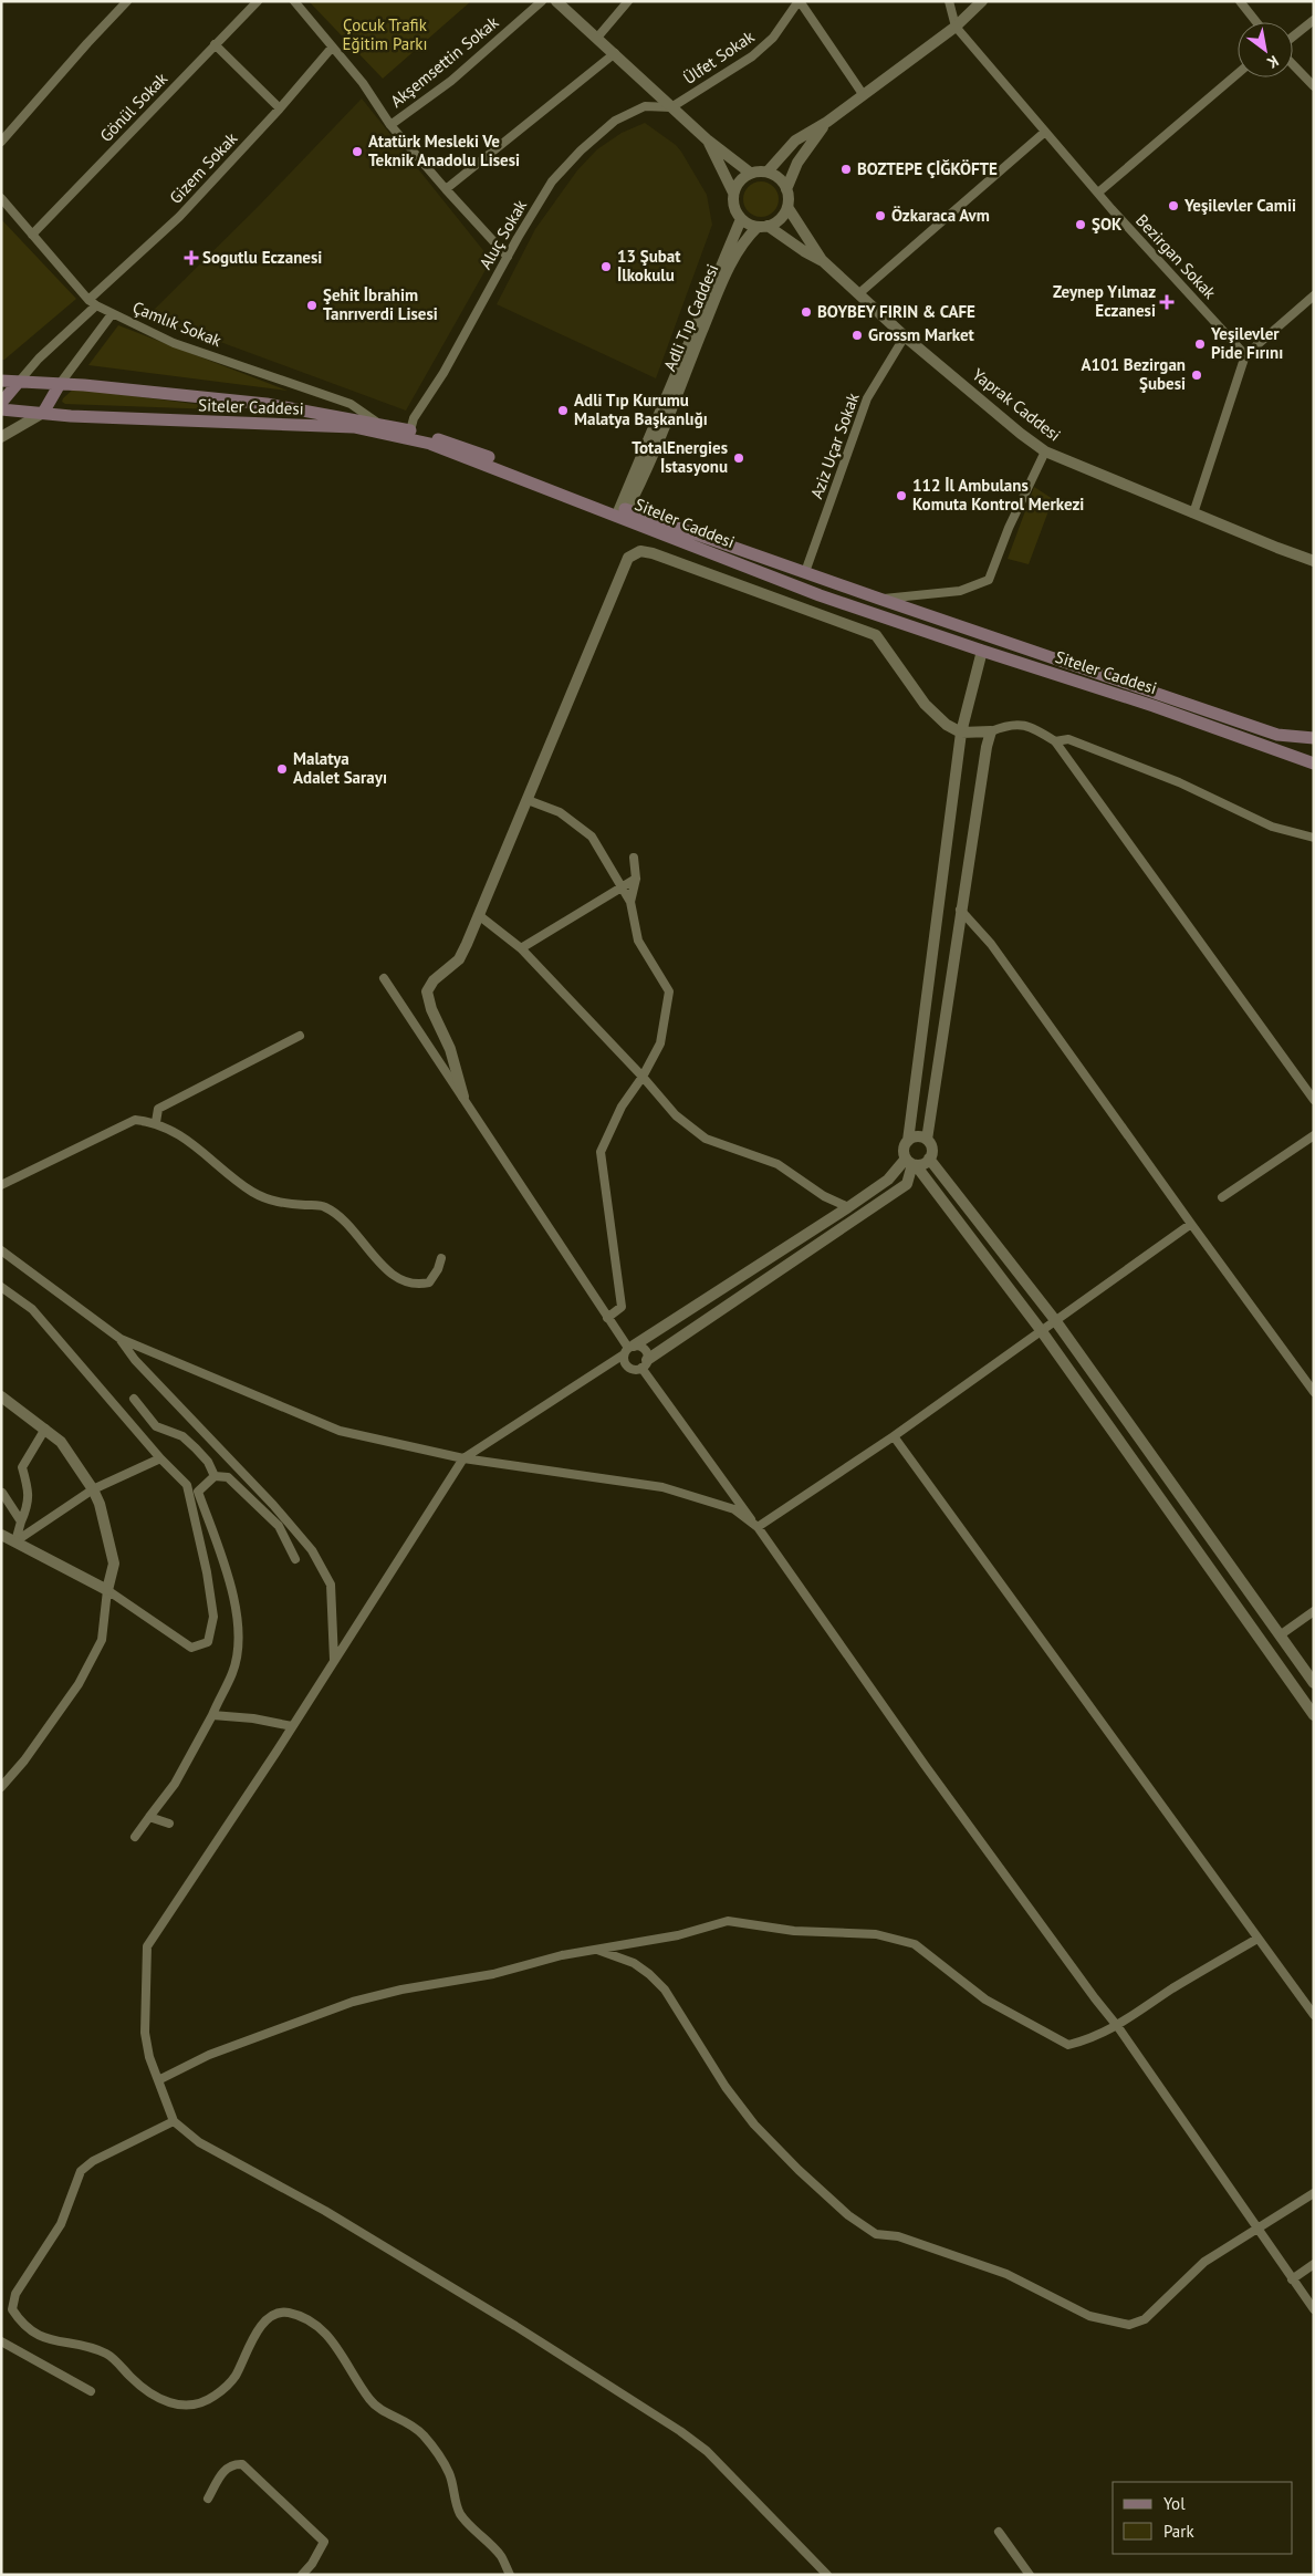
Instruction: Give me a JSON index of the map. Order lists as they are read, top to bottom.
{
  "streets": {
    "main road": ["Siteler Caddesi"],
    "street": [
      "Ülfet Sokak",
      "Akşemsettin Sokak",
      "Gönül Sokak",
      "Gizem Sokak",
      "Aluç Sokak",
      "Bezirgan Sokak",
      "Adli Tıp Caddesi",
      "Çamlık Sokak",
      "Yaprak Caddesi",
      "Aziz Uçar Sokak"
    ]
  },
  "crossings": [
    ["Ülfet Sokak", "Aluç Sokak"],
    ["Gönül Sokak", "Çamlık Sokak"],
    ["Gizem Sokak", "Çamlık Sokak"],
    ["Gizem Sokak", "Siteler Caddesi"],
    ["Aluç Sokak", "Siteler Caddesi"],
    ["Adli Tıp Caddesi", "Yaprak Caddesi"],
    ["Adli Tıp Caddesi", "Siteler Caddesi"],
    ["Çamlık Sokak", "Siteler Caddesi"],
    ["Yaprak Caddesi", "Aziz Uçar Sokak"],
    ["Siteler Caddesi", "Aziz Uçar Sokak"]
  ],
  "parks": ["Çocuk Trafik Eğitim Parkı"],
  "places": {
    "other": [
      "Atatürk Mesleki Ve Teknik Anadolu Lisesi",
      "BOZTEPE ÇİĞKÖFTE",
      "Yeşilevler Camii",
      "Özkaraca Avm",
      "ŞOK",
      "13 Şubat İlkokulu",
      "Şehit İbrahim Tanrıverdi Lisesi",
      "BOYBEY FIRIN & CAFE",
      "Grossm Market",
      "Yeşilevler Pide Fırını",
      "A101 Bezirgan Şubesi",
      "Adli Tıp Kurumu Malatya Başkanlığı",
      "TotalEnergies İstasyonu",
      "112 İl Ambulans Komuta Kontrol Merkezi",
      "Malatya Adalet Sarayı"
    ],
    "health": ["Sogutlu Eczanesi", "Zeynep Yılmaz Eczanesi"]
  },
  "legend": ["Yol", "Park"],
  "north": "bottom right"
}
